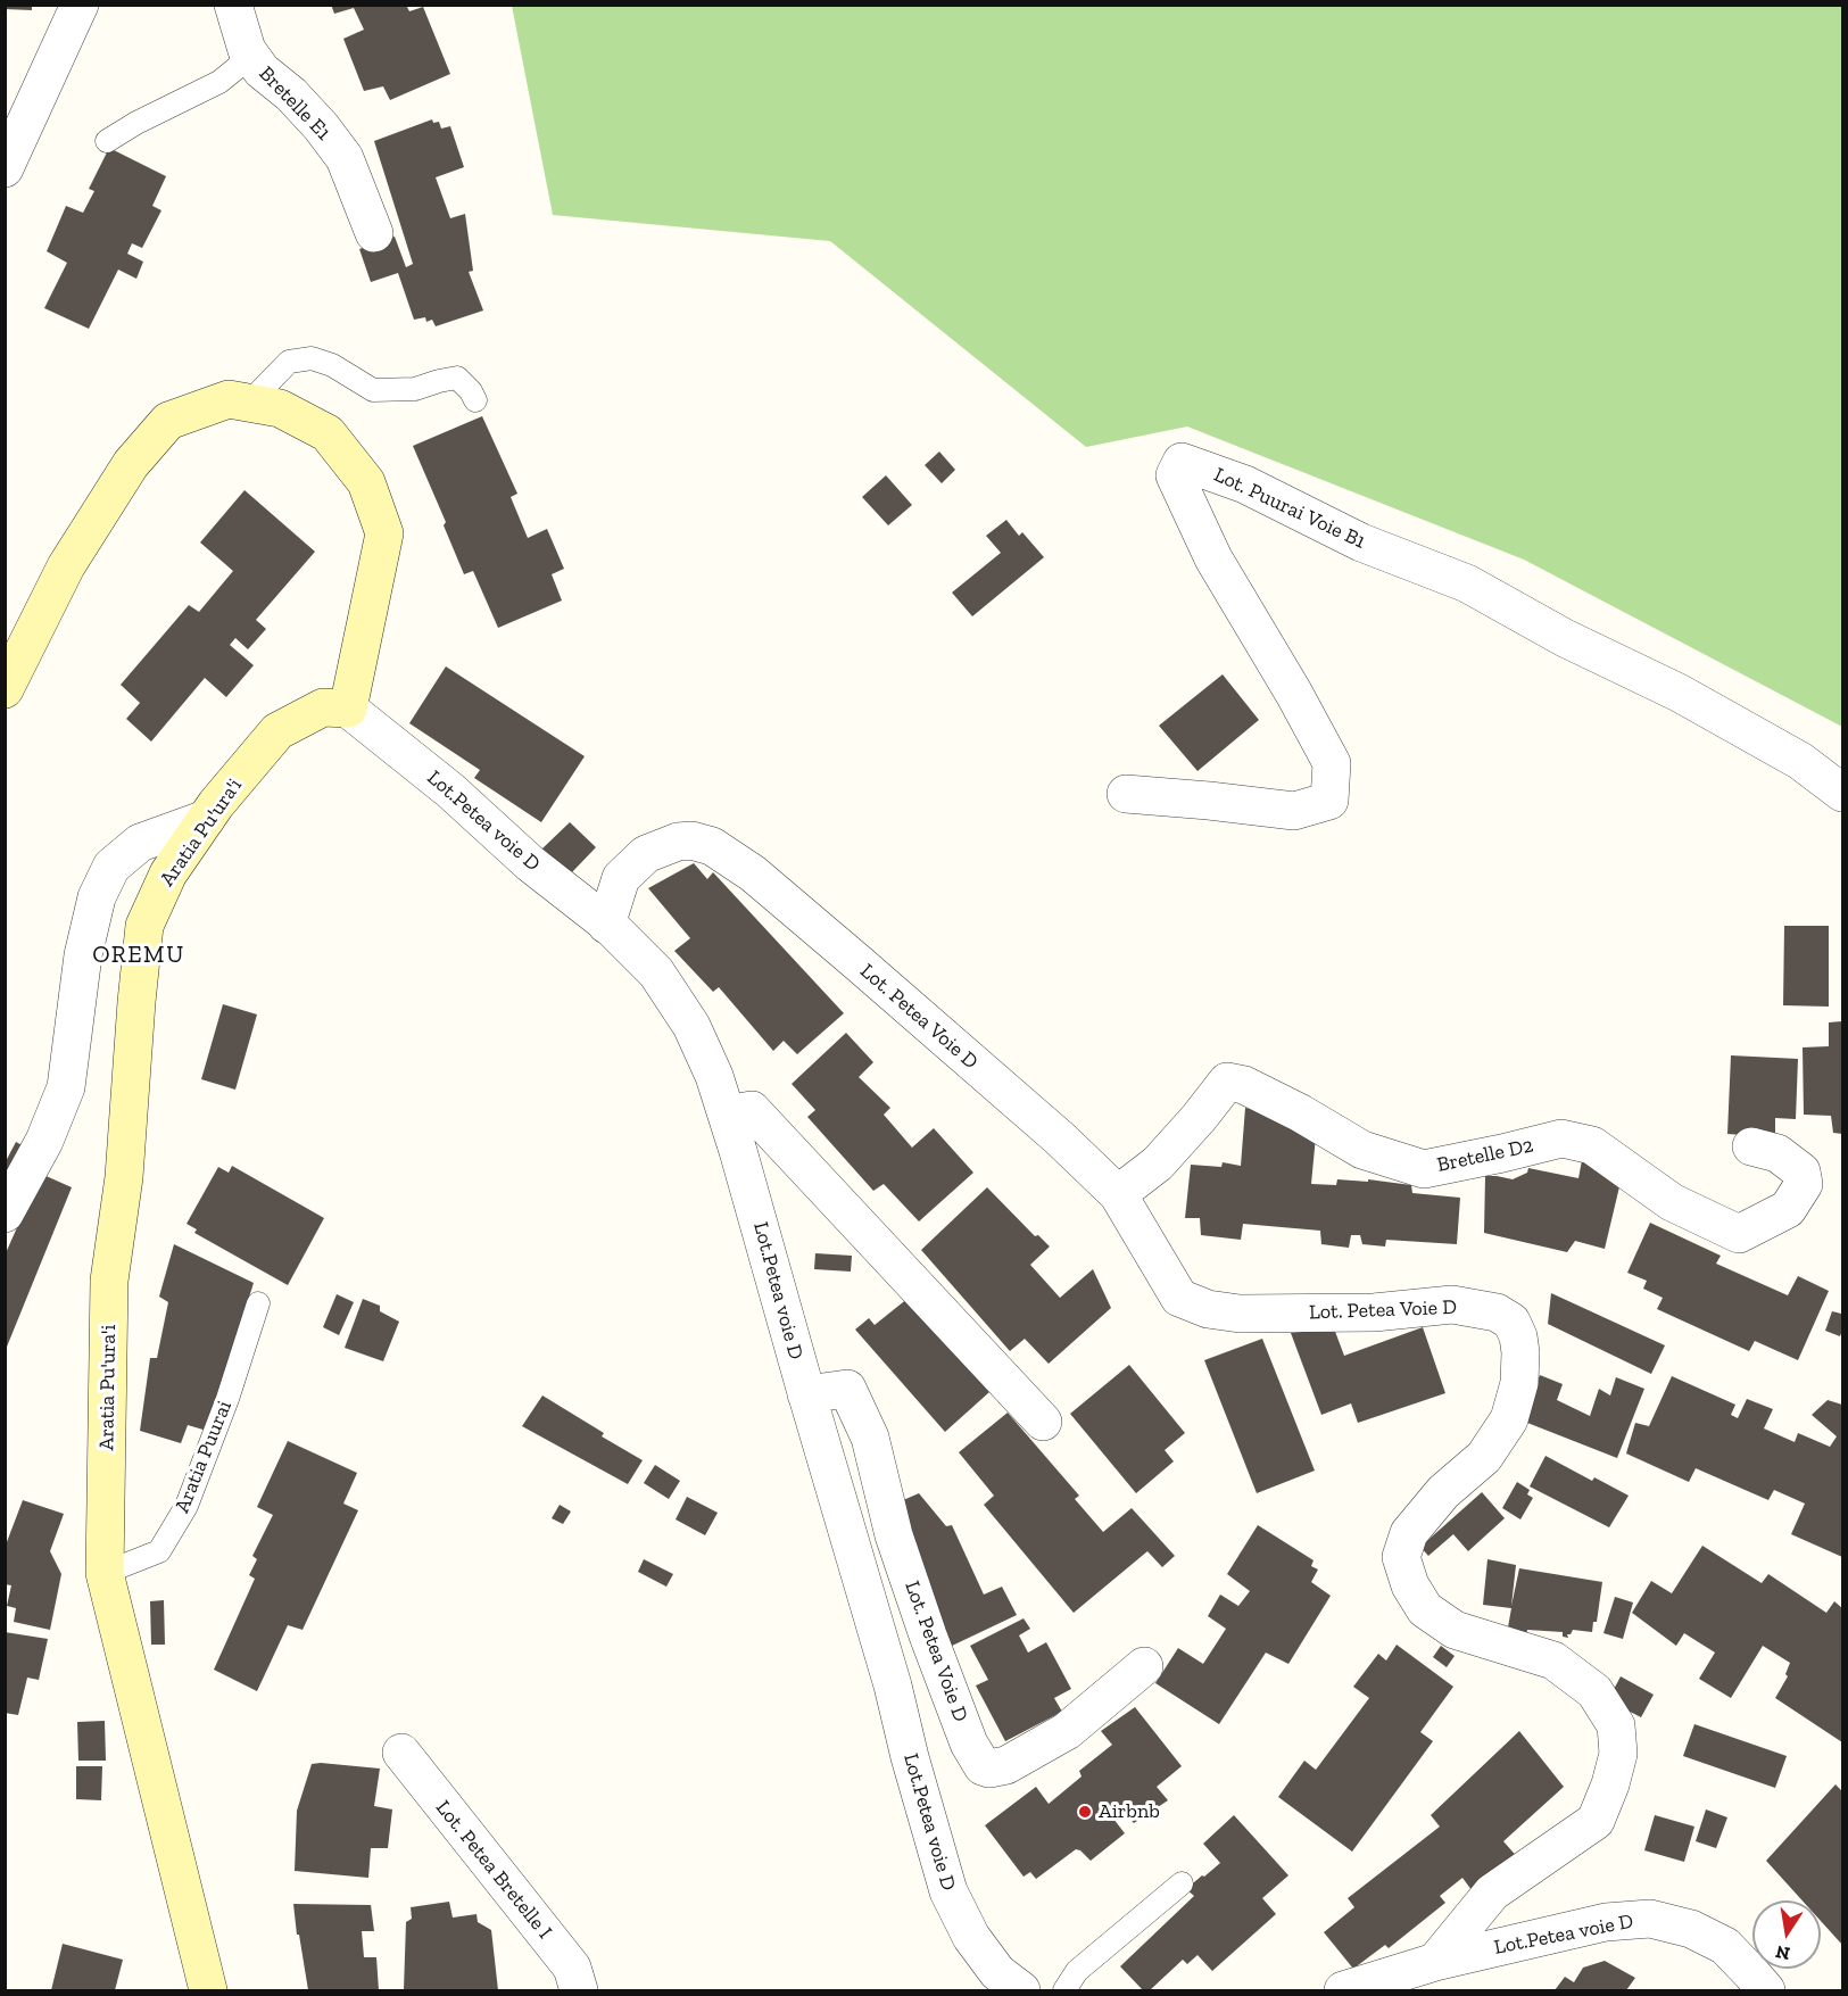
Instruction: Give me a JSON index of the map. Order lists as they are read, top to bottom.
{
  "streets": {
    "main road": ["Aratia Pu'ura'i"],
    "street": [
      "Bretelle E1",
      "Lot. Puurai Voie B1",
      "Lot.Petea voie D",
      "Lot. Petea Voie D",
      "Bretelle D2",
      "Lot. Petea Bretelle I"
    ],
    "lane": ["Aratia Puurai"]
  },
  "crossings": [
    ["Lot.Petea voie D", "Aratia Pu'ura'i"],
    ["Lot.Petea voie D", "Lot. Petea Voie D"],
    ["Aratia Pu'ura'i", "Aratia Puurai"],
    ["Lot. Petea Voie D", "Bretelle D2"]
  ],
  "districts": ["OREMU"],
  "places": ["Airbnb"],
  "north": "bottom"
}
